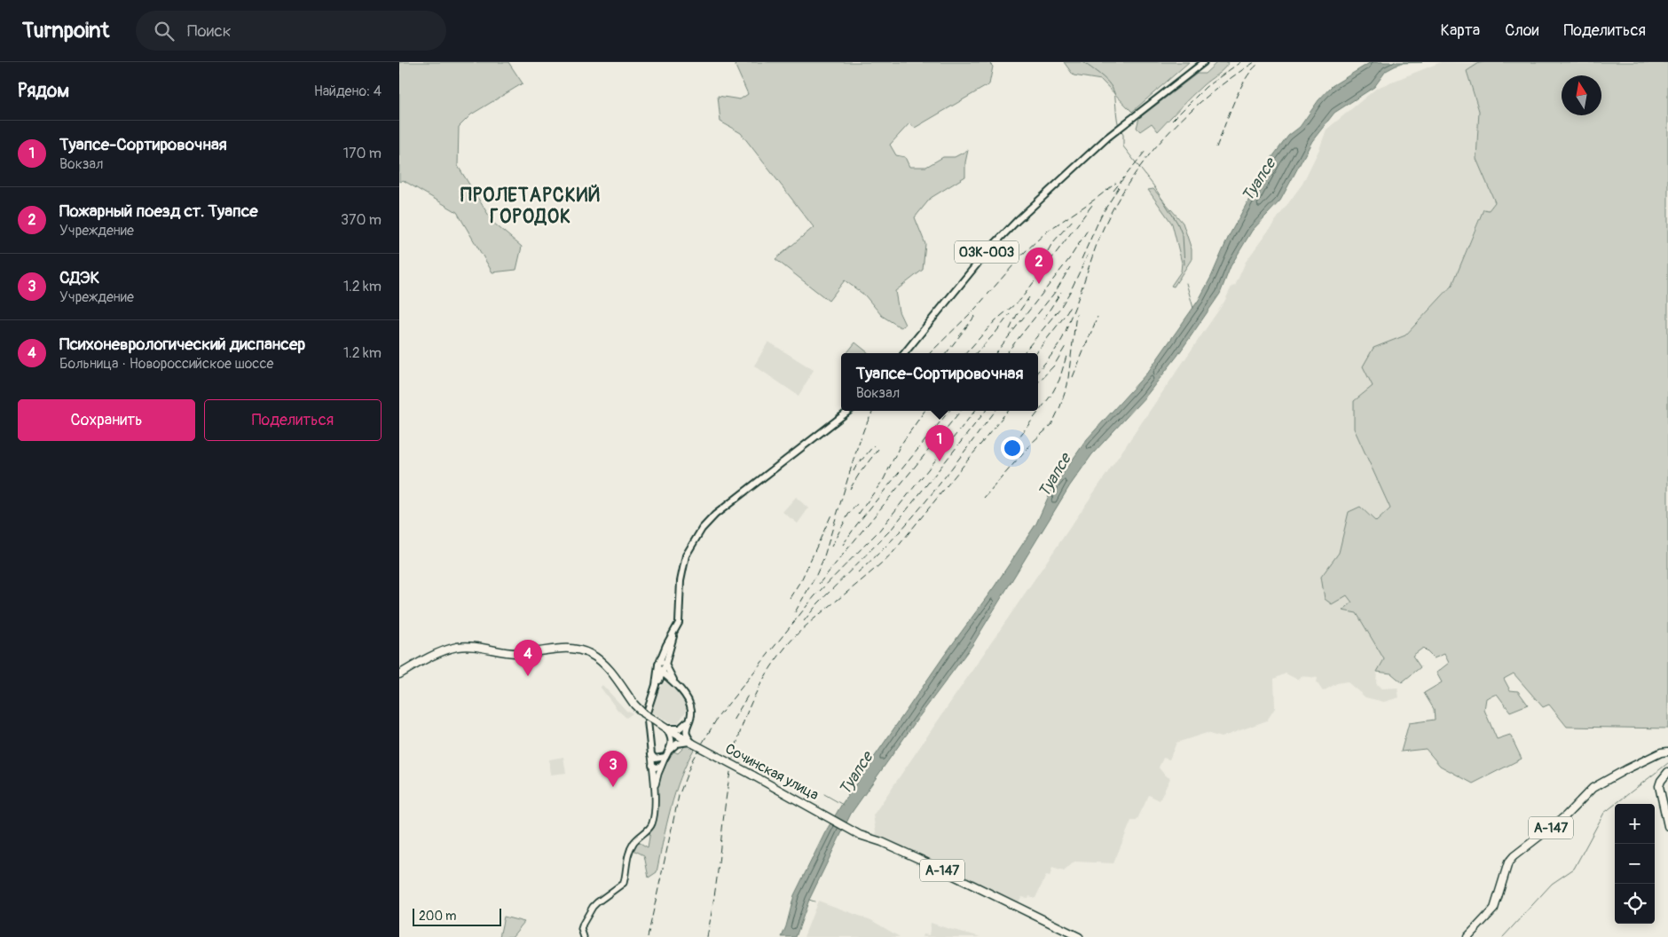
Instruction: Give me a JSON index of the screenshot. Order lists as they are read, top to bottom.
{
  "streets": {
    "highway": ["Сочинская улица", "А-147"],
    "main road": ["03К-003"]
  },
  "crossings": [
    ["Сочинская улица", "А-147"]
  ],
  "districts": ["ПРОЛЕТАРСКИЙ ГОРОДОК"],
  "water": ["Туапсе"],
  "scale_bar": "200 m",
  "north": "top",
  "page": {
    "header": "Turnpoint",
    "search": "Поиск",
    "nav": ["Карта", "Слои", "Поделиться"],
    "heading": ["Рядом", "Найдено: 4"],
    "list": [
      {
        "mark": "1",
        "name": "Туапсе-Сортировочная",
        "note": "Вокзал",
        "value": "170 m"
      },
      {
        "mark": "2",
        "name": "Пожарный поезд ст. Туапсе",
        "note": "Учреждение",
        "value": "370 m"
      },
      {
        "mark": "3",
        "name": "СДЭК",
        "note": "Учреждение",
        "value": "1.2 km"
      },
      {
        "mark": "4",
        "name": "Психоневрологический диспансер",
        "note": "Больница · Новороссийское шоссе",
        "value": "1.2 km"
      }
    ],
    "pins": [
      "2",
      "1",
      "4",
      "3"
    ],
    "popup": ["Туапсе-Сортировочная", "Вокзал"],
    "buttons": ["Сохранить", "Поделиться"],
    "map_buttons": ["+", "−"],
    "scale": "200 m"
  }
}
